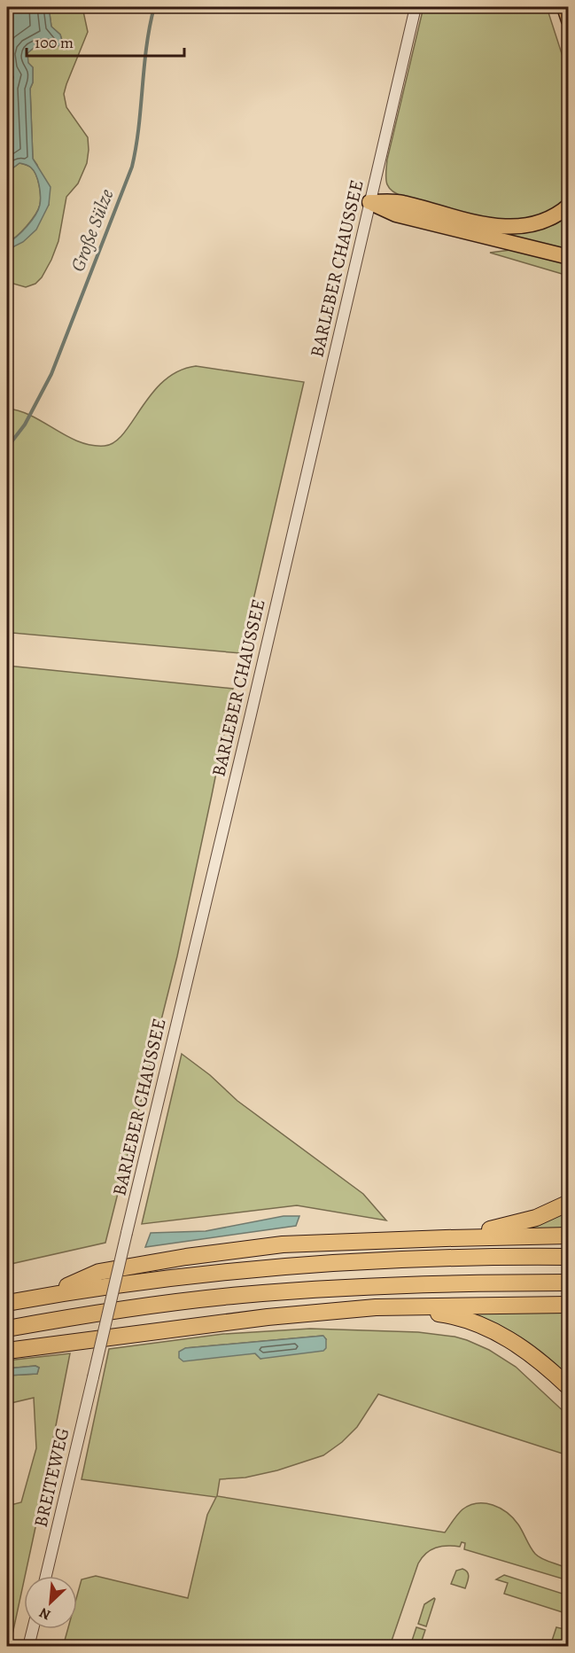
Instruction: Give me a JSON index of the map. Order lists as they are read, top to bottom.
{
  "streets": {
    "street": ["BARLEBER CHAUSSEE", "BREITEWEG"]
  },
  "crossings": [
    ["BARLEBER CHAUSSEE", "BREITEWEG"]
  ],
  "water": ["Große Sülze"],
  "scale_bar": "100 m",
  "north": "bottom left"
}
